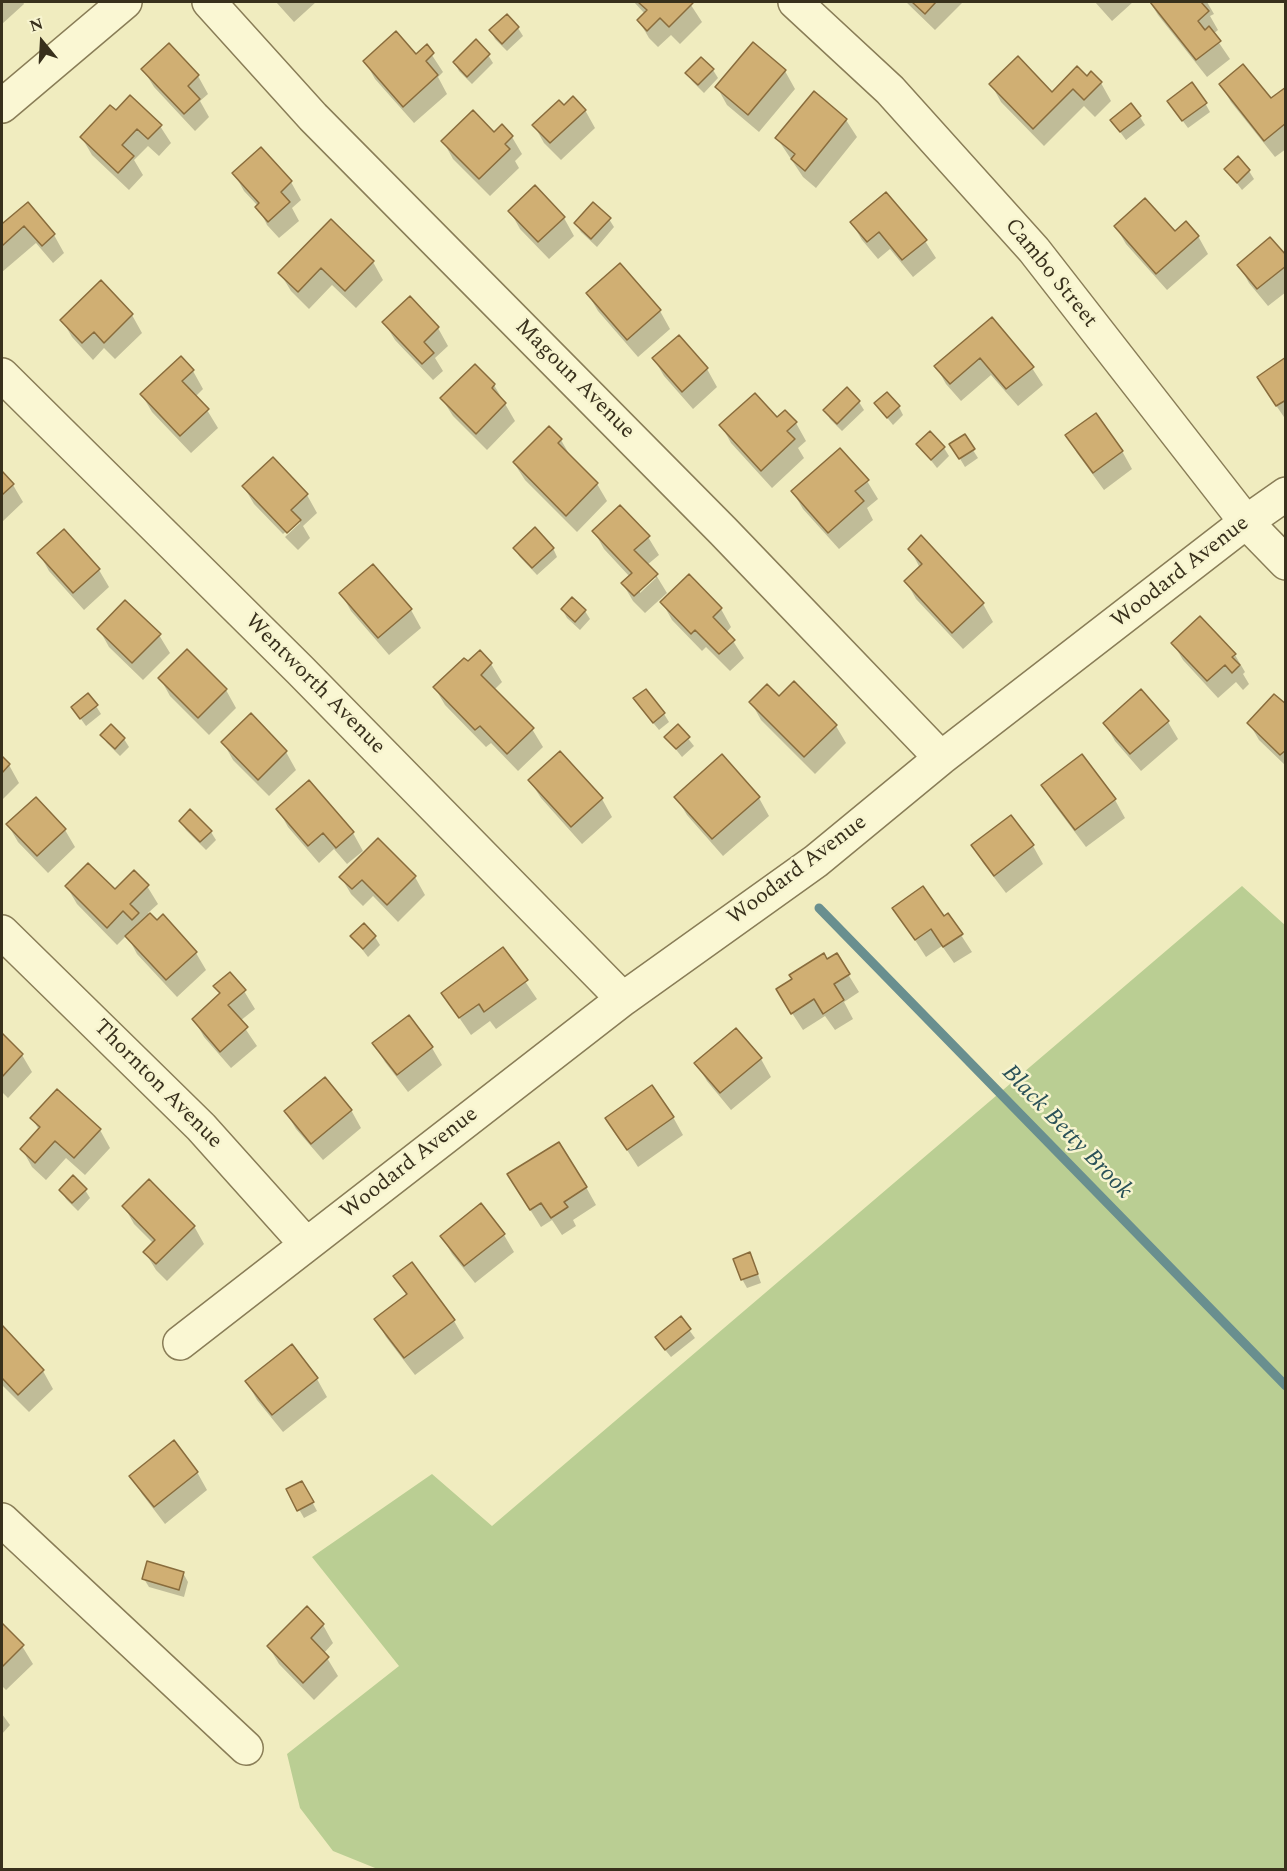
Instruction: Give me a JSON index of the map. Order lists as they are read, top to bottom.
{
  "streets": {
    "street": [
      "Cambo Street",
      "Magoun Avenue",
      "Woodard Avenue",
      "Wentworth Avenue",
      "Thornton Avenue"
    ]
  },
  "crossings": [
    ["Cambo Street", "Woodard Avenue"],
    ["Magoun Avenue", "Woodard Avenue"],
    ["Woodard Avenue", "Wentworth Avenue"],
    ["Woodard Avenue", "Thornton Avenue"]
  ],
  "water": ["Black Betty Brook"],
  "north": "top"
}
